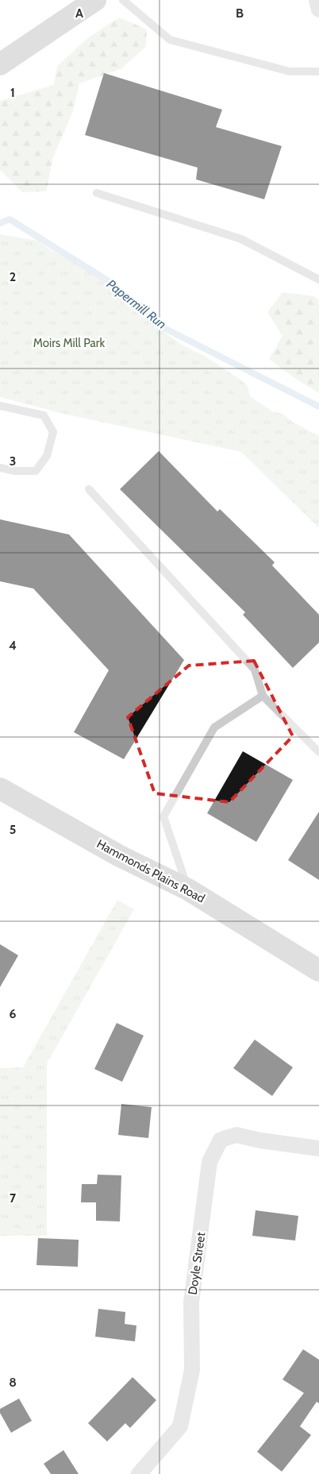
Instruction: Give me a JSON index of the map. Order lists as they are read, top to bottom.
{
  "streets": {
    "main road": ["Hammonds Plains Road"],
    "street": ["Doyle Street"]
  },
  "water": ["Papermill Run"],
  "parks": ["Moirs Mill Park"],
  "grid": {
    "columns": ["A", "B"],
    "rows": [
      "1",
      "2",
      "3",
      "4",
      "5",
      "6",
      "7",
      "8"
    ]
  }
}
